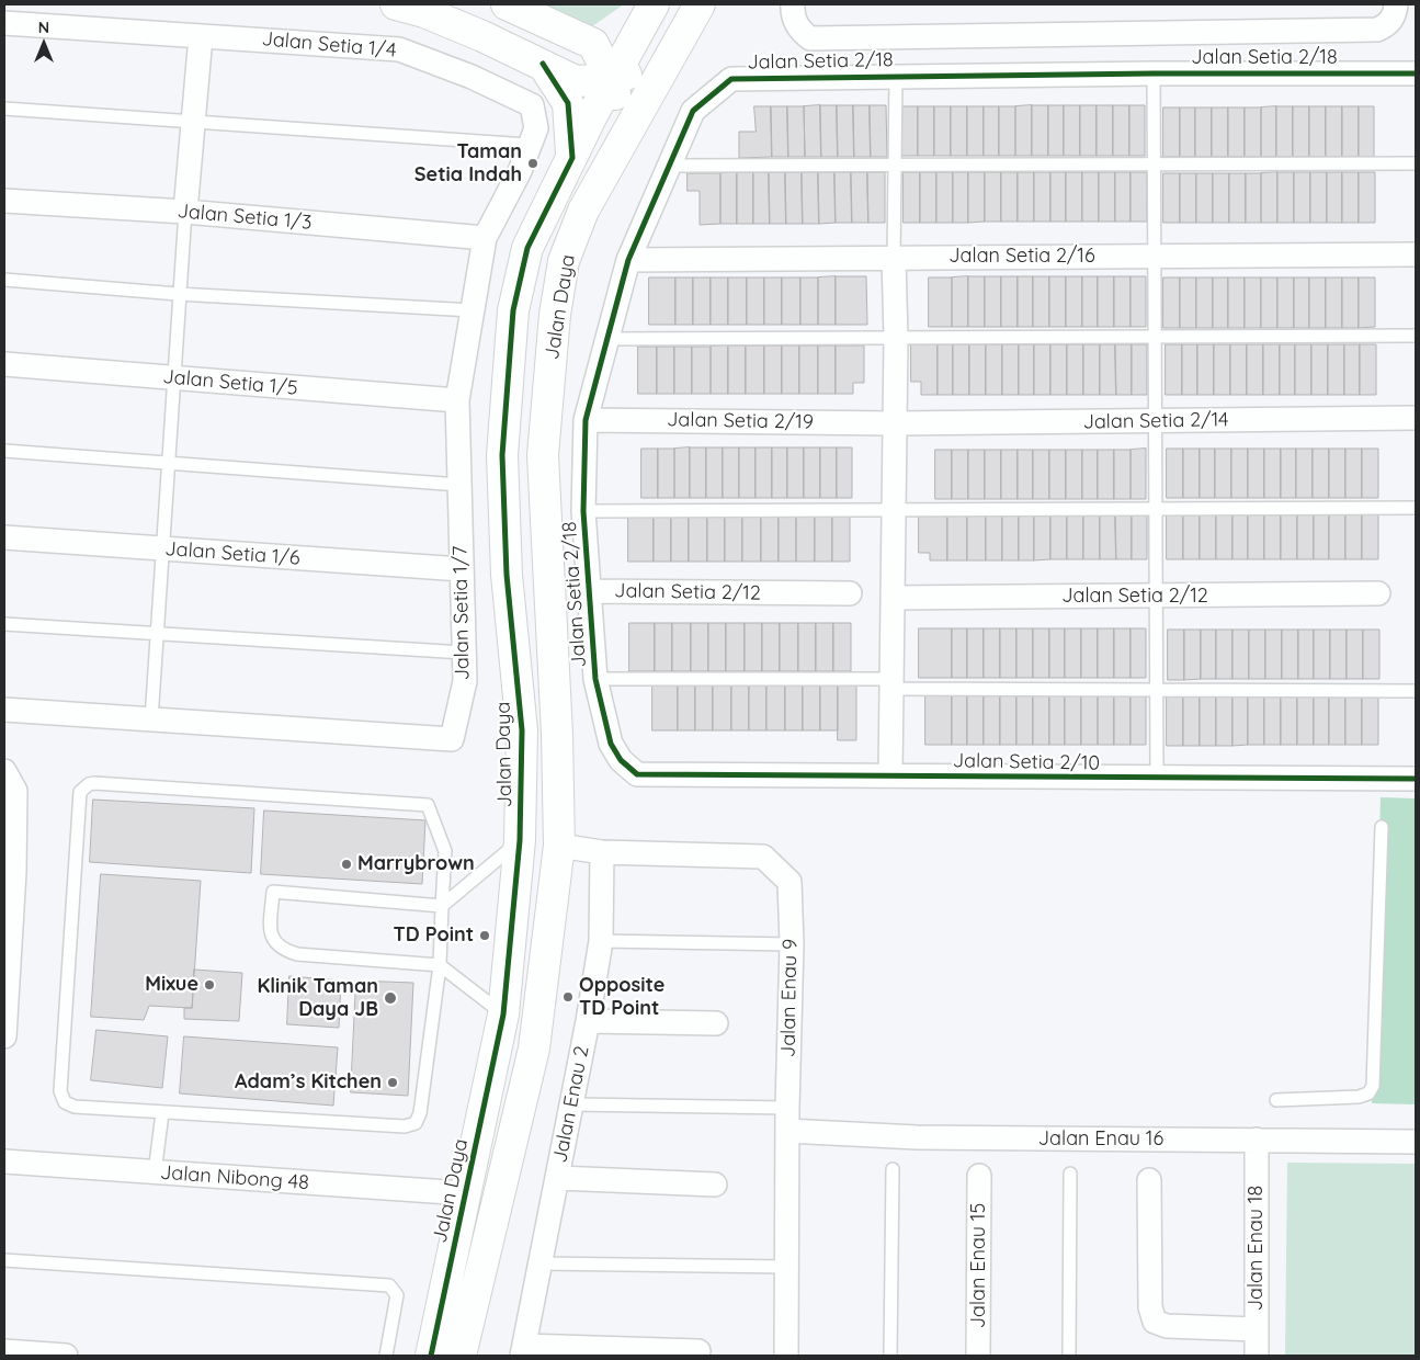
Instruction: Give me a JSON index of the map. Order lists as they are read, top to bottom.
{
  "streets": {
    "main road": ["Jalan Daya"],
    "street": [
      "Jalan Setia 1/4",
      "Jalan Setia 2/18",
      "Jalan Setia 1/3",
      "Jalan Setia 2/16",
      "Jalan Setia 1/5",
      "Jalan Setia 2/19",
      "Jalan Setia 2/14",
      "Jalan Setia 1/6",
      "Jalan Setia 2/12",
      "Jalan Setia 1/7",
      "Jalan Setia 2/10",
      "Jalan Enau 9",
      "Jalan Enau 2",
      "Jalan Enau 16",
      "Jalan Nibong 48",
      "Jalan Enau 18",
      "Jalan Enau 15"
    ]
  },
  "crossings": [
    ["Jalan Setia 1/4", "Jalan Setia 1/3"],
    ["Jalan Setia 1/4", "Jalan Setia 1/7"],
    ["Jalan Setia 2/18", "Jalan Setia 2/16"],
    ["Jalan Setia 2/18", "Jalan Setia 2/19"],
    ["Jalan Setia 2/18", "Jalan Setia 2/12"],
    ["Jalan Setia 2/18", "Jalan Setia 2/10"],
    ["Jalan Setia 1/3", "Jalan Setia 1/7"],
    ["Jalan Daya", "Jalan Enau 9"],
    ["Jalan Daya", "Jalan Nibong 48"],
    ["Jalan Setia 1/5", "Jalan Setia 1/7"],
    ["Jalan Setia 2/19", "Jalan Setia 2/14"],
    ["Jalan Setia 1/6", "Jalan Setia 1/7"],
    ["Jalan Enau 9", "Jalan Enau 2"],
    ["Jalan Enau 9", "Jalan Enau 16"],
    ["Jalan Enau 16", "Jalan Enau 18"]
  ],
  "places": [
    "Taman Setia Indah",
    "Marrybrown",
    "TD Point",
    "Mixue",
    "Opposite TD Point",
    "Klinik Taman Daya JB",
    "Adam’s Kitchen"
  ],
  "north": "top"
}
